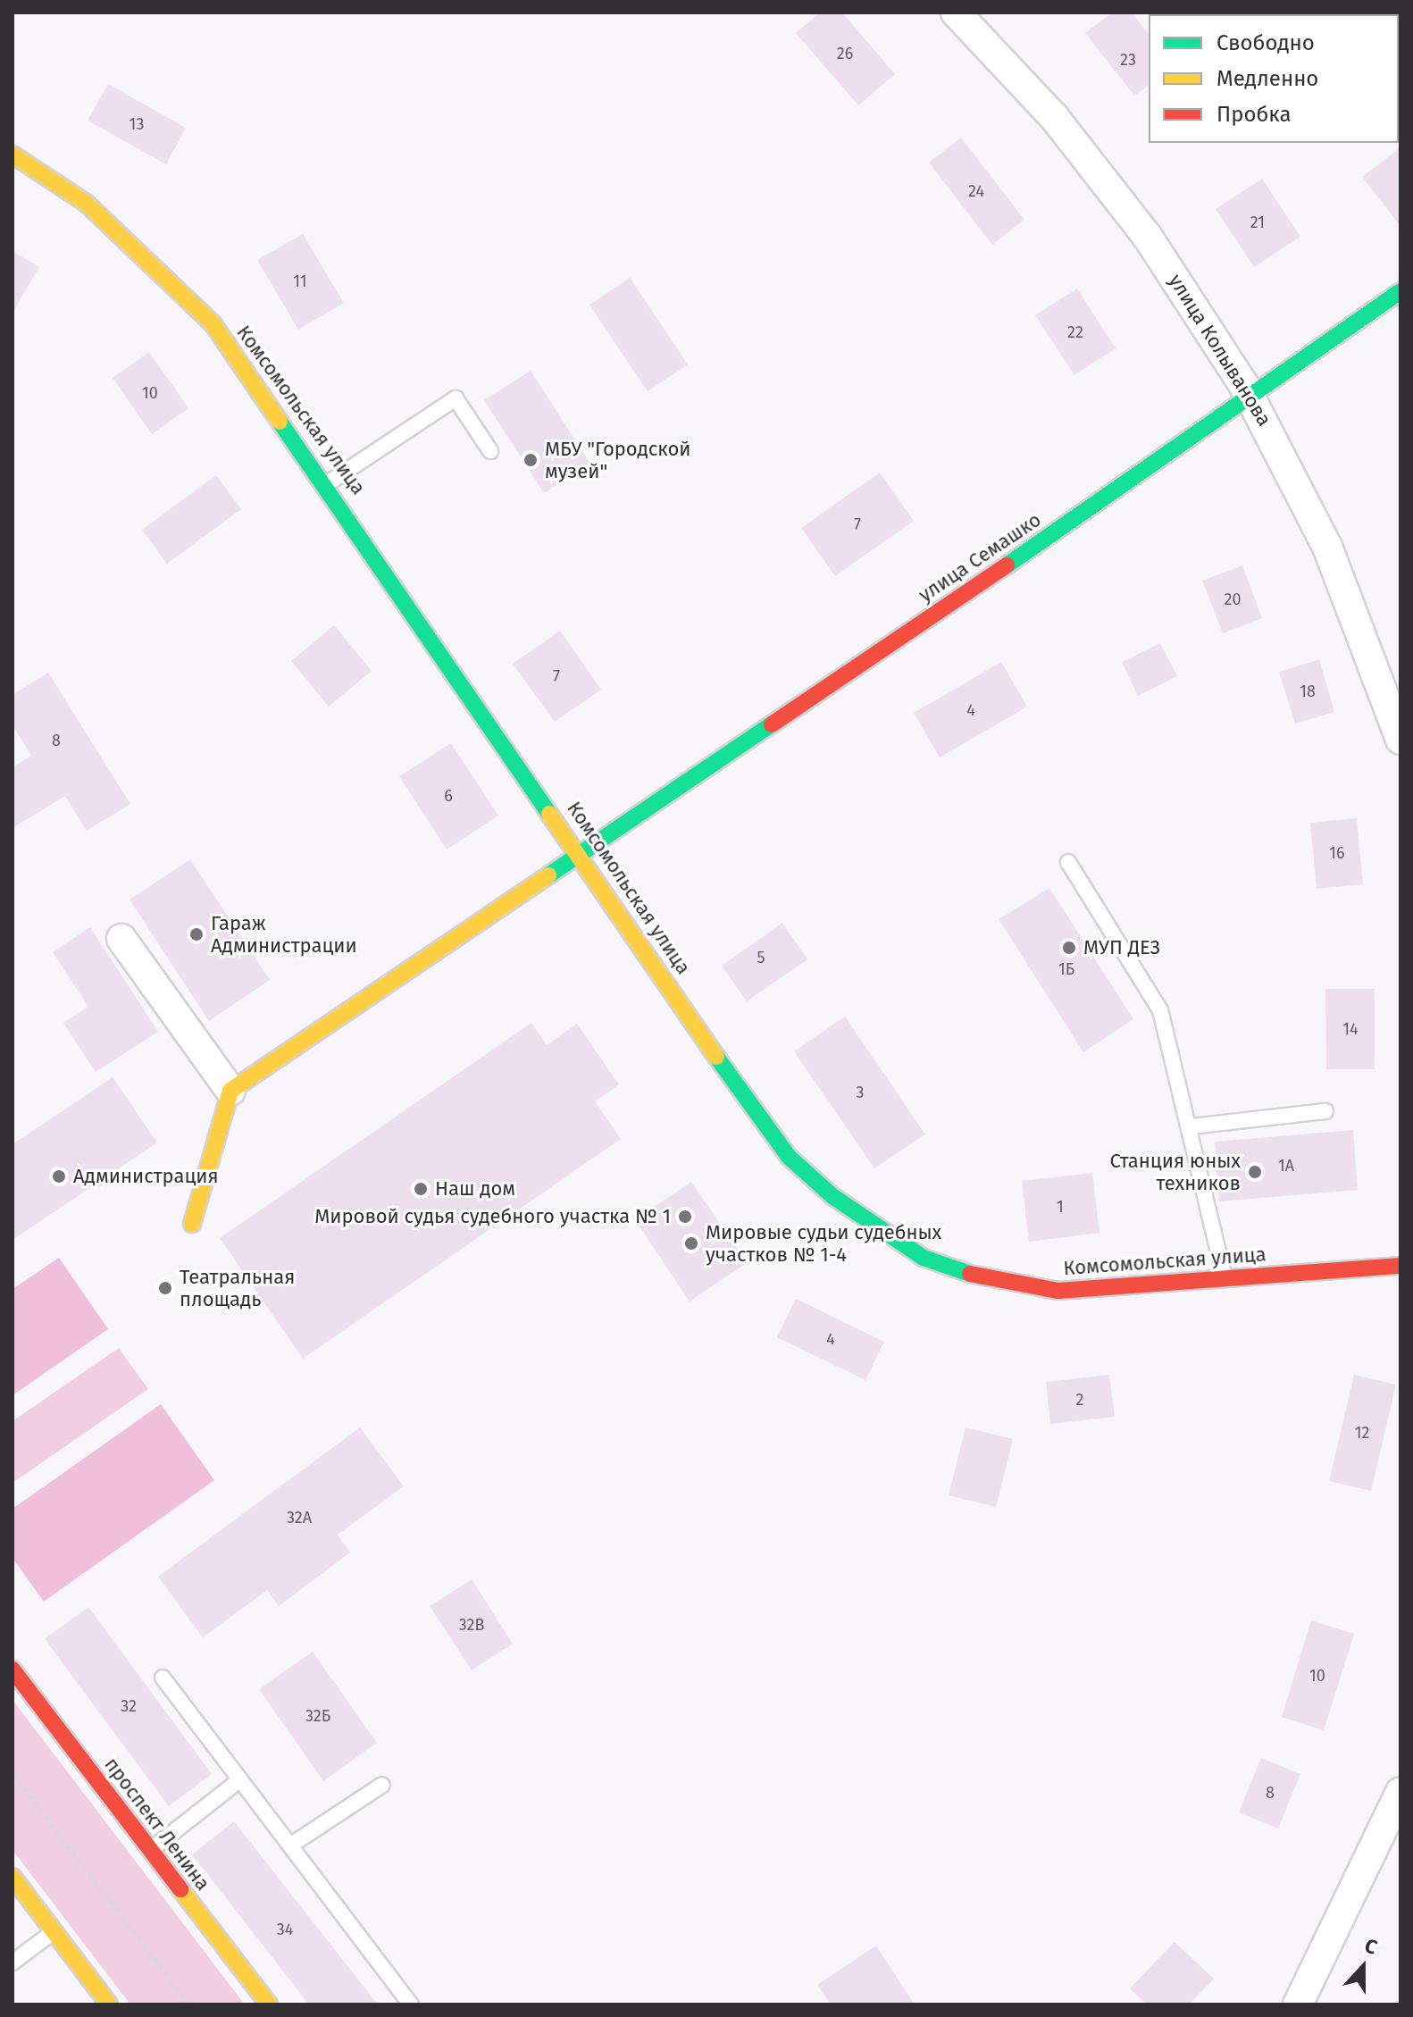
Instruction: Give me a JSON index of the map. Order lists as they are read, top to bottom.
{
  "streets": {
    "street": [
      "улица Колыванова",
      "Комсомольская улица",
      "улица Семашко",
      "проспект Ленина"
    ]
  },
  "crossings": [
    ["улица Колыванова", "улица Семашко"],
    ["Комсомольская улица", "улица Семашко"]
  ],
  "places": [
    "МБУ \"Городской музей\"",
    "Гараж Администрации",
    "МУП ДЕЗ",
    "Станция юных техников",
    "Администрация",
    "Наш дом",
    "Мировой судья судебного участка № 1",
    "Мировые судьи судебных участков № 1-4",
    "Театральная площадь"
  ],
  "house_numbers": [
    "26",
    "23",
    "13",
    "24",
    "21",
    "11",
    "22",
    "10",
    "7",
    "20",
    "7",
    "18",
    "4",
    "8",
    "6",
    "16",
    "5",
    "1Б",
    "14",
    "3",
    "1А",
    "1",
    "4",
    "2",
    "12",
    "32А",
    "32В",
    "10",
    "32",
    "32Б",
    "8",
    "34"
  ],
  "legend": ["Свободно", "Медленно", "Пробка"],
  "north": "top"
}
